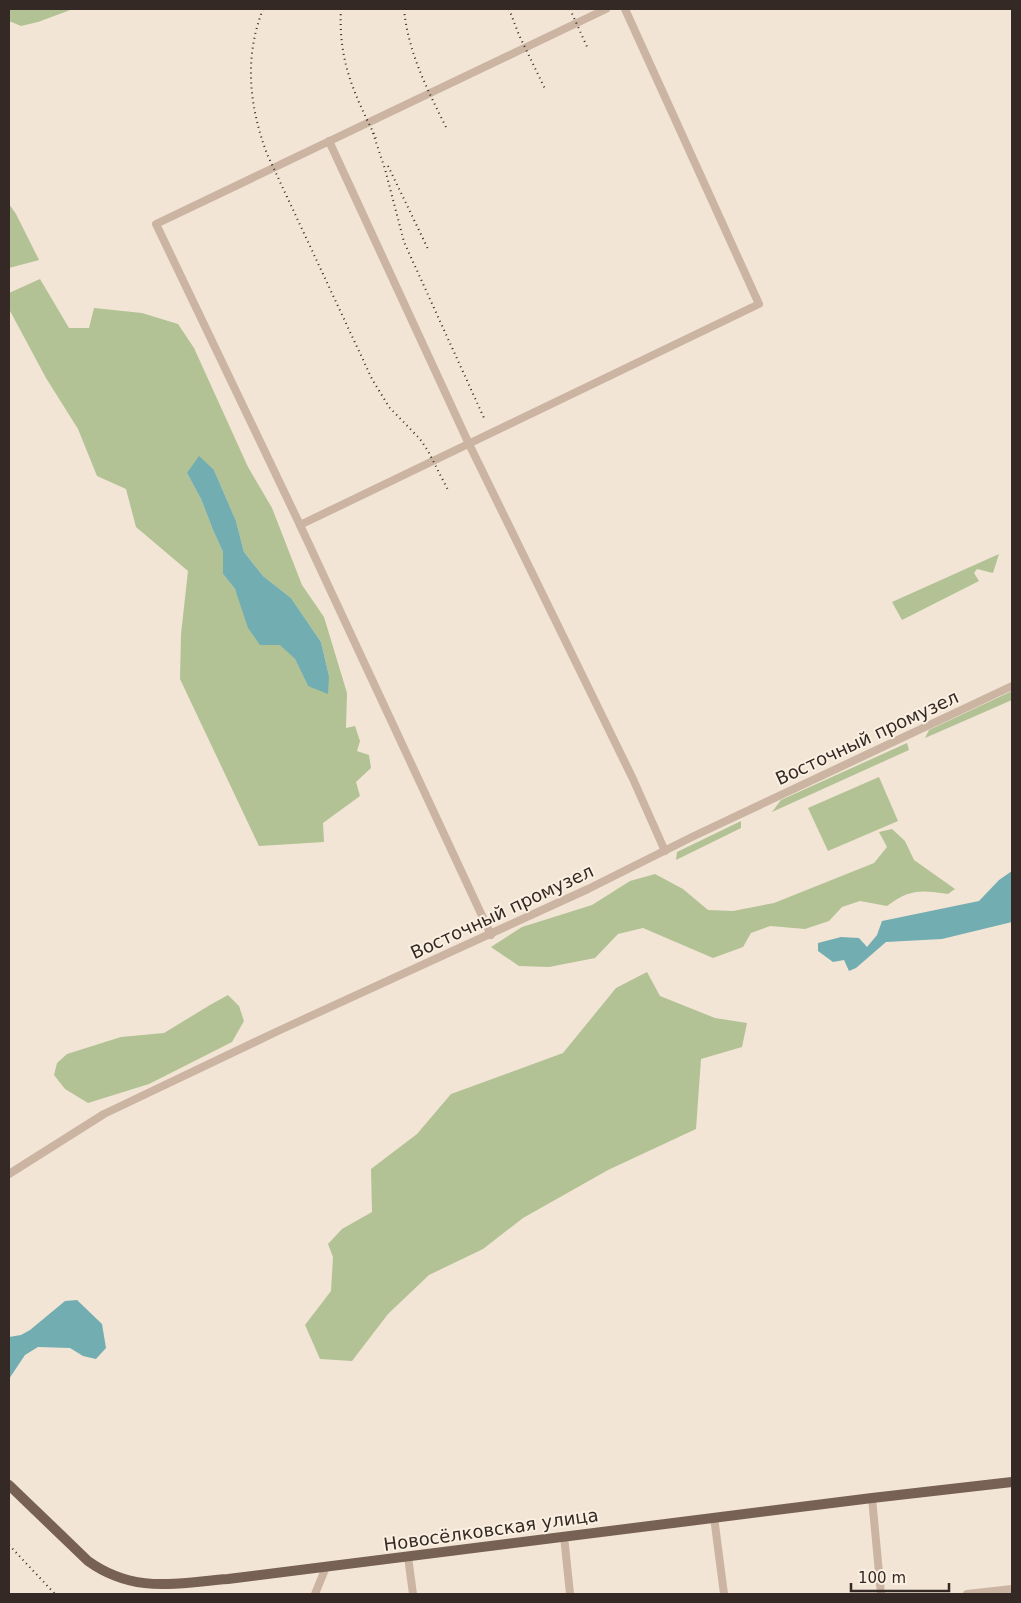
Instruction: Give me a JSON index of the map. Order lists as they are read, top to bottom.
{
  "streets": {
    "main road": ["Новосёлковская улица"],
    "street": ["Восточный промузел"]
  },
  "scale_bar": "100 m"
}
